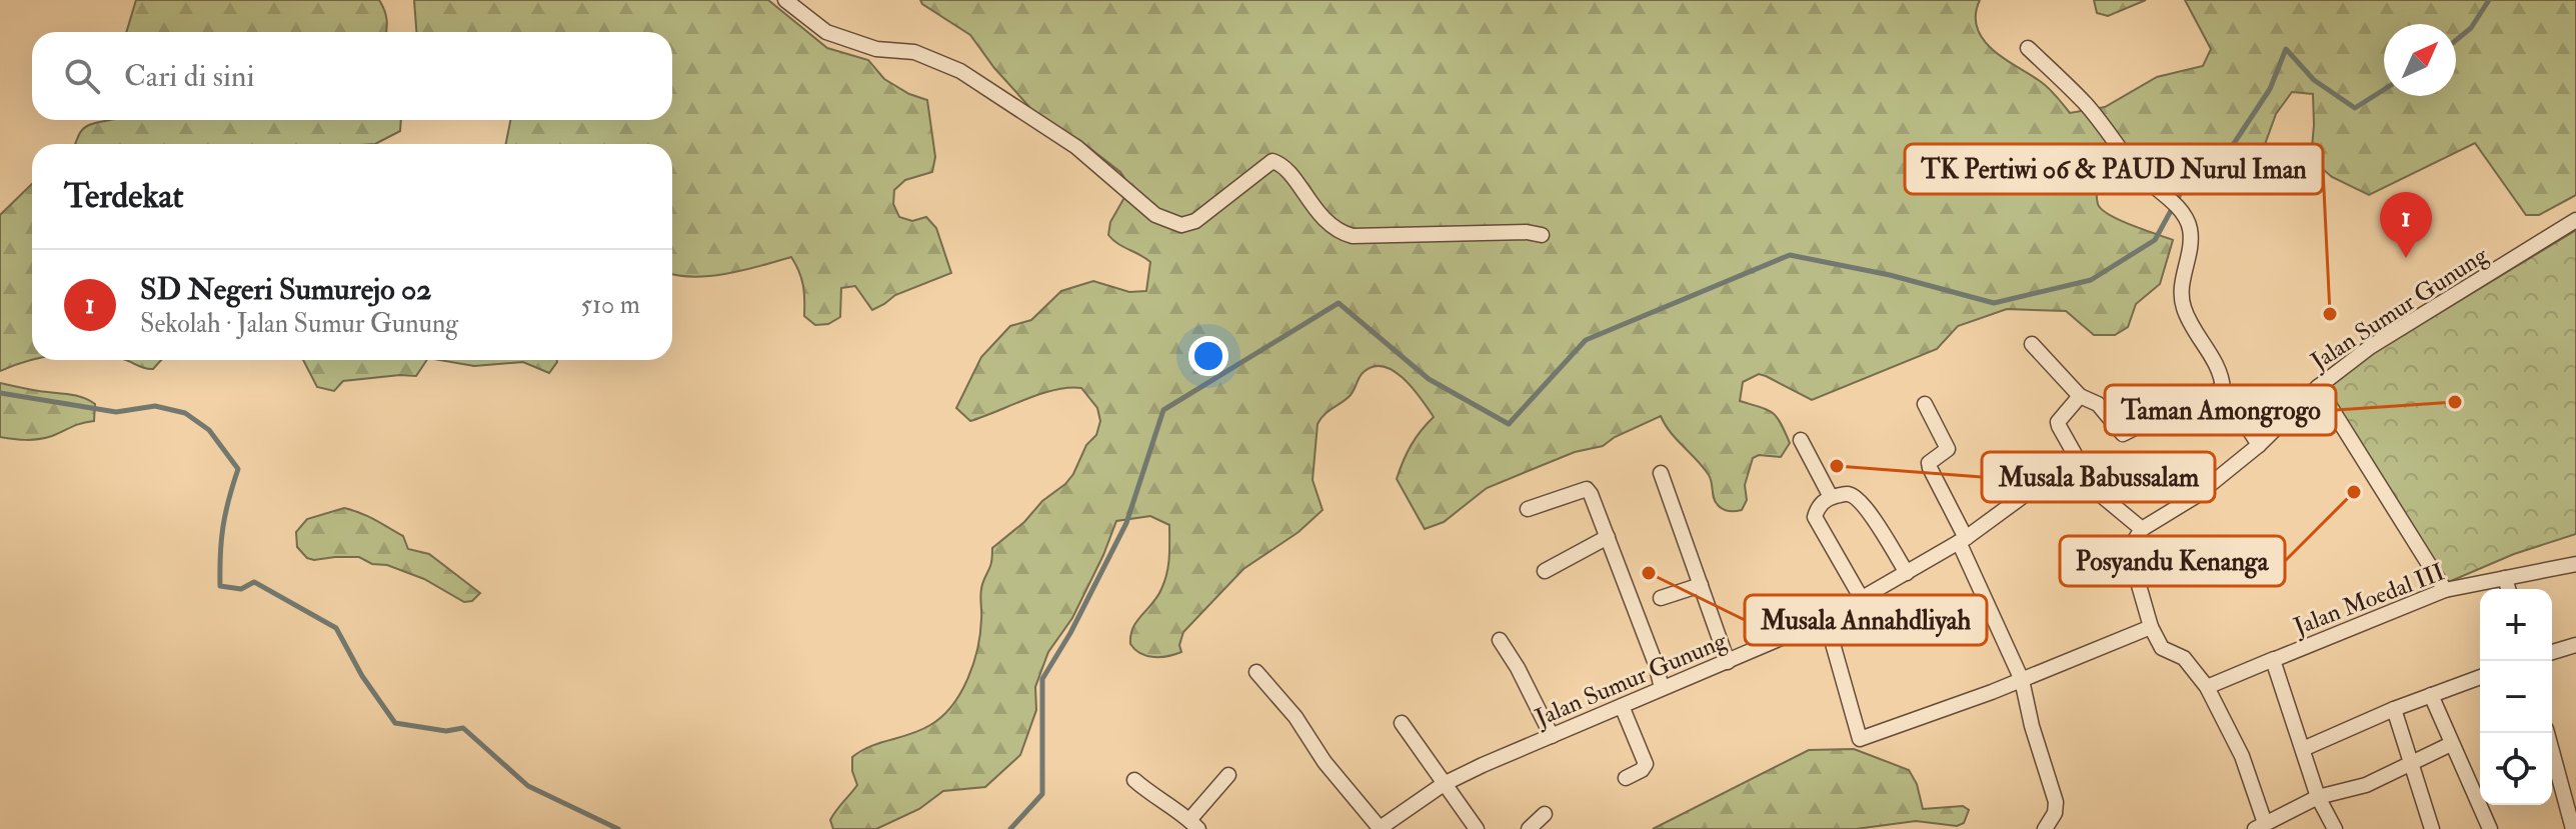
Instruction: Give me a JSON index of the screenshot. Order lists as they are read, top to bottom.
{
  "streets": {
    "street": ["Jalan Sumur Gunung", "Jalan Moedal III"]
  },
  "places": [
    "TK Pertiwi 06 & PAUD Nurul Iman",
    "Taman Amongrogo",
    "Musala Babussalam",
    "Posyandu Kenanga",
    "Musala Annahdliyah"
  ],
  "north": "top right",
  "page": {
    "search": "Cari di sini",
    "heading": "Terdekat",
    "pins": "1",
    "list": [
      {
        "mark": "1",
        "name": "SD Negeri Sumurejo 02",
        "note": "Sekolah · Jalan Sumur Gunung",
        "value": "510 m"
      }
    ],
    "map_buttons": ["+", "−"]
  }
}
